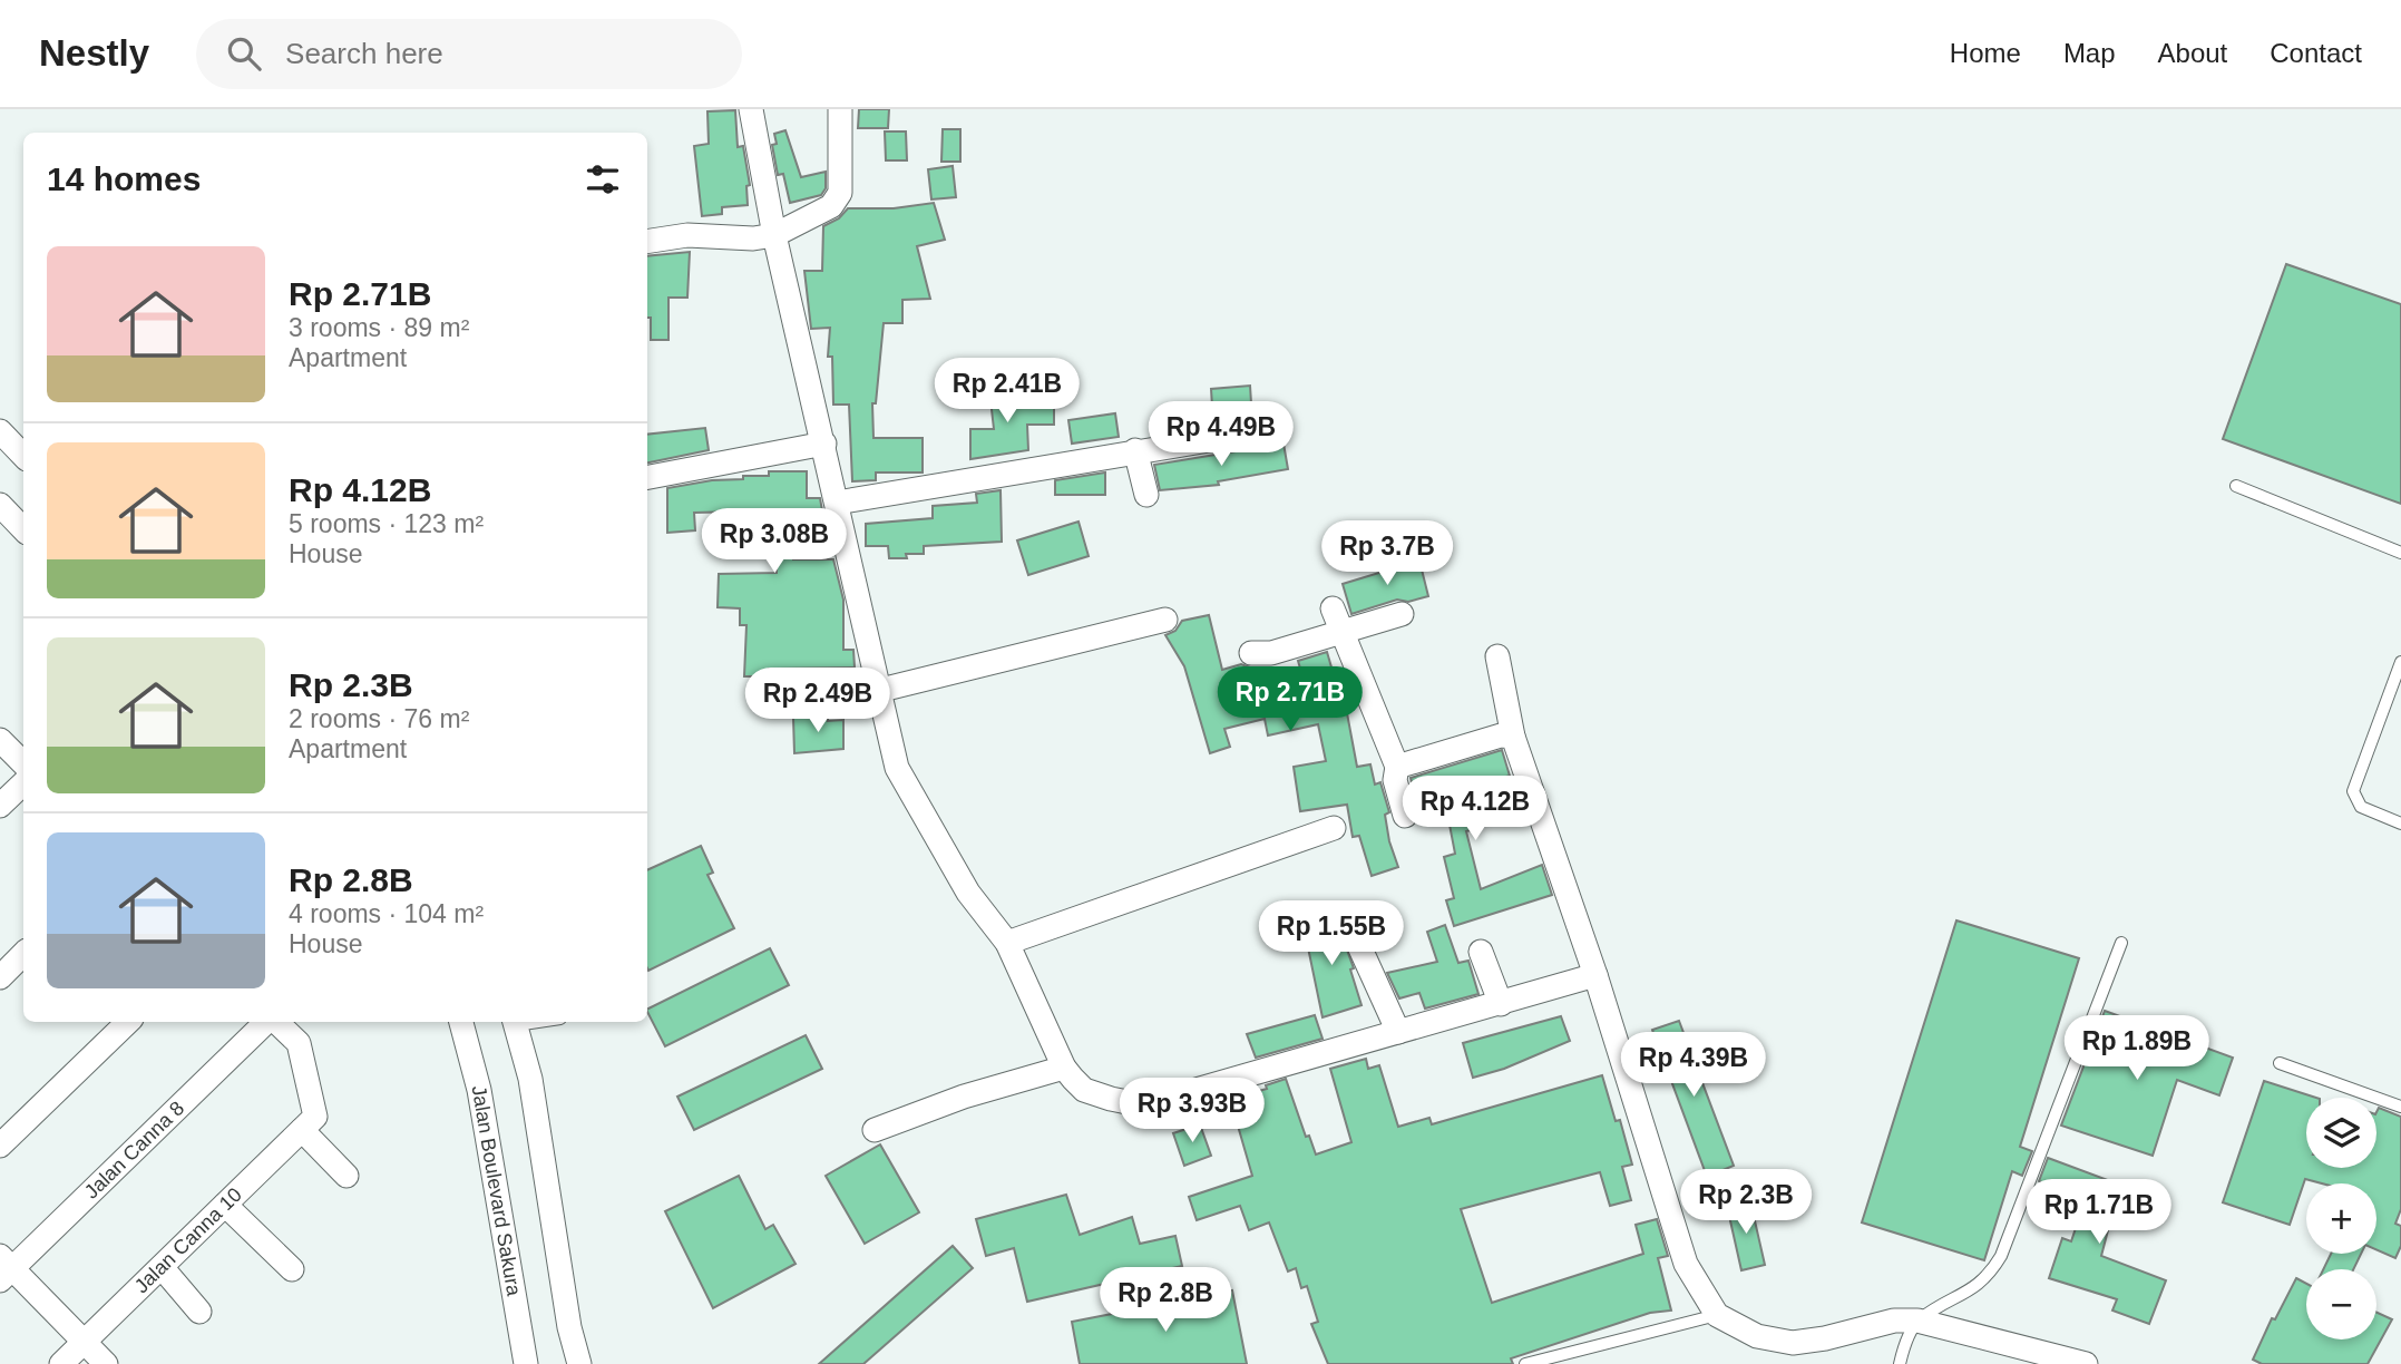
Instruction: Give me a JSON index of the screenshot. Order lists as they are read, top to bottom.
{
  "streets": {
    "street": ["Jalan Canna 8", "Jalan Boulevard Sakura", "Jalan Canna 10"]
  },
  "page": {
    "header": "Nestly",
    "search": "Search here",
    "nav": [
      "Home",
      "Map",
      "About",
      "Contact"
    ],
    "heading": "14 homes",
    "list": [
      {
        "name": "Rp 2.71B",
        "note": "3 rooms · 89 m² · Apartment"
      },
      {
        "name": "Rp 4.12B",
        "note": "5 rooms · 123 m² · House"
      },
      {
        "name": "Rp 2.3B",
        "note": "2 rooms · 76 m² · Apartment"
      },
      {
        "name": "Rp 2.8B",
        "note": "4 rooms · 104 m² · House"
      }
    ],
    "price": [
      "Rp 2.41B",
      "Rp 4.49B",
      "Rp 3.08B",
      "Rp 3.7B",
      "Rp 2.71B",
      "Rp 2.49B",
      "Rp 4.12B",
      "Rp 1.55B",
      "Rp 1.89B",
      "Rp 4.39B",
      "Rp 3.93B",
      "Rp 2.3B",
      "Rp 1.71B",
      "Rp 2.8B"
    ],
    "map_buttons": ["+", "−"]
  }
}
